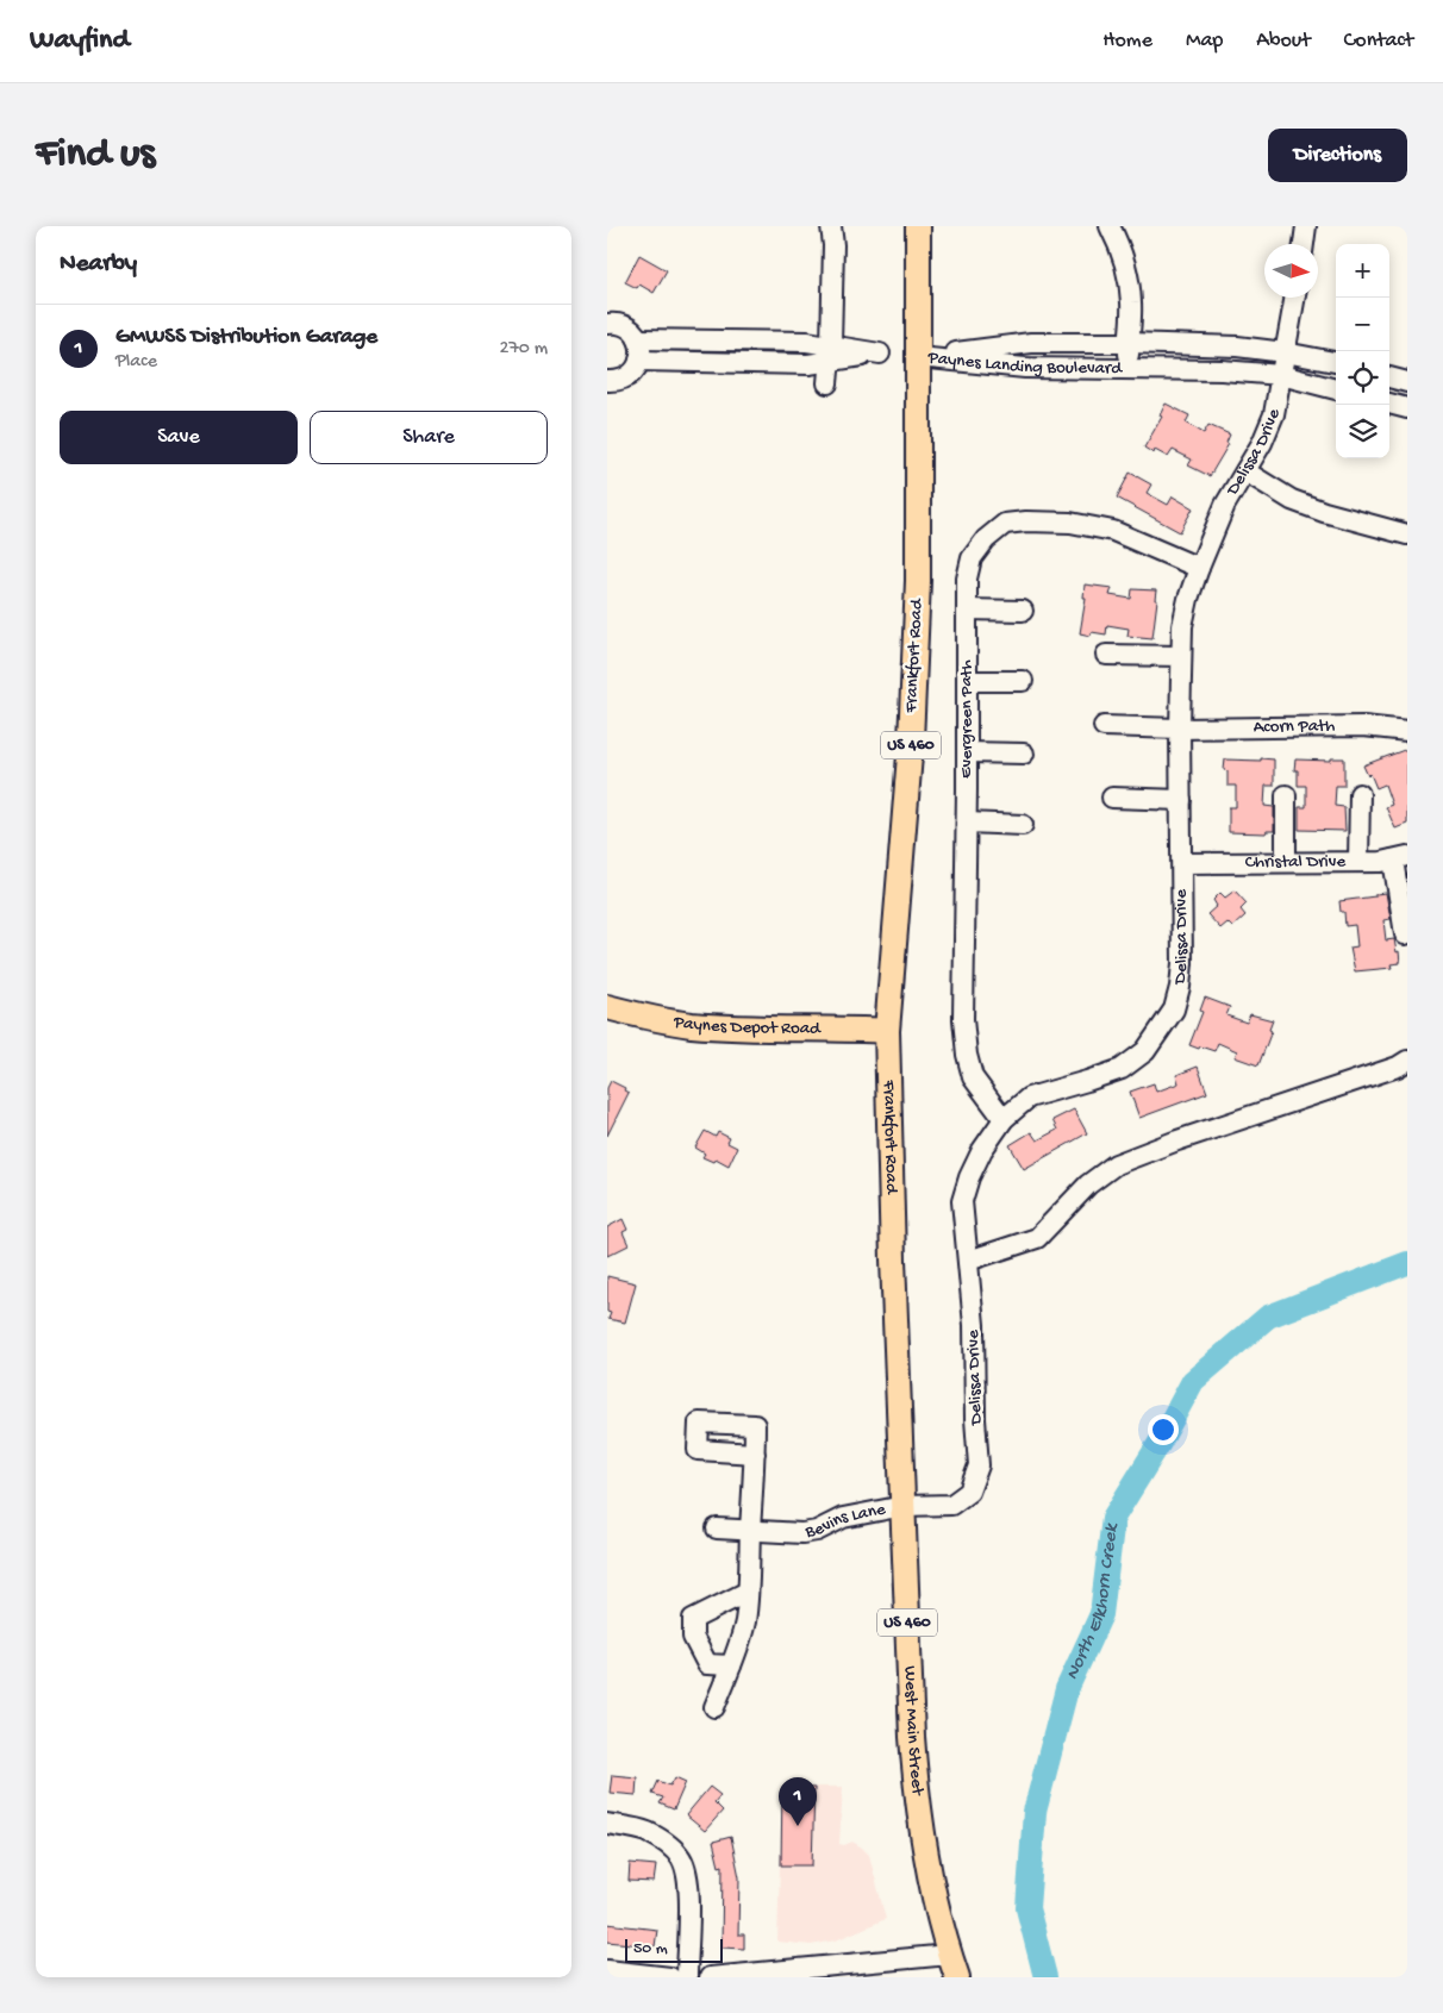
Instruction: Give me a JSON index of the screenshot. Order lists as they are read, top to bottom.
{
  "streets": {
    "main road": [
      "Frankfort Road",
      "US 460",
      "Paynes Depot Road",
      "West Main Street"
    ],
    "street": [
      "Paynes Landing Boulevard",
      "Delissa Drive",
      "Evergreen Path",
      "Acorn Path",
      "Christal Drive",
      "Bevins Lane"
    ]
  },
  "crossings": [
    ["Paynes Landing Boulevard", "Delissa Drive"],
    ["Paynes Landing Boulevard", "Frankfort Road"],
    ["Delissa Drive", "Evergreen Path"],
    ["Delissa Drive", "Acorn Path"],
    ["Delissa Drive", "Christal Drive"],
    ["Delissa Drive", "Bevins Lane"],
    ["Frankfort Road", "Paynes Depot Road"],
    ["Frankfort Road", "West Main Street"],
    ["Bevins Lane", "West Main Street"]
  ],
  "water": ["North Elkhorn Creek"],
  "scale_bar": "50 m",
  "north": "right",
  "page": {
    "header": "Wayfind",
    "nav": [
      "Home",
      "Map",
      "About",
      "Contact"
    ],
    "buttons": [
      "Directions",
      ["Save", "Share"]
    ],
    "title": "Find us",
    "heading": "Nearby",
    "map_buttons": ["+", "−"],
    "list": [
      {
        "mark": "1",
        "name": "GMWSS Distribution Garage",
        "note": "Place",
        "value": "270 m"
      }
    ],
    "pins": "1",
    "scale": "50 m"
  }
}
